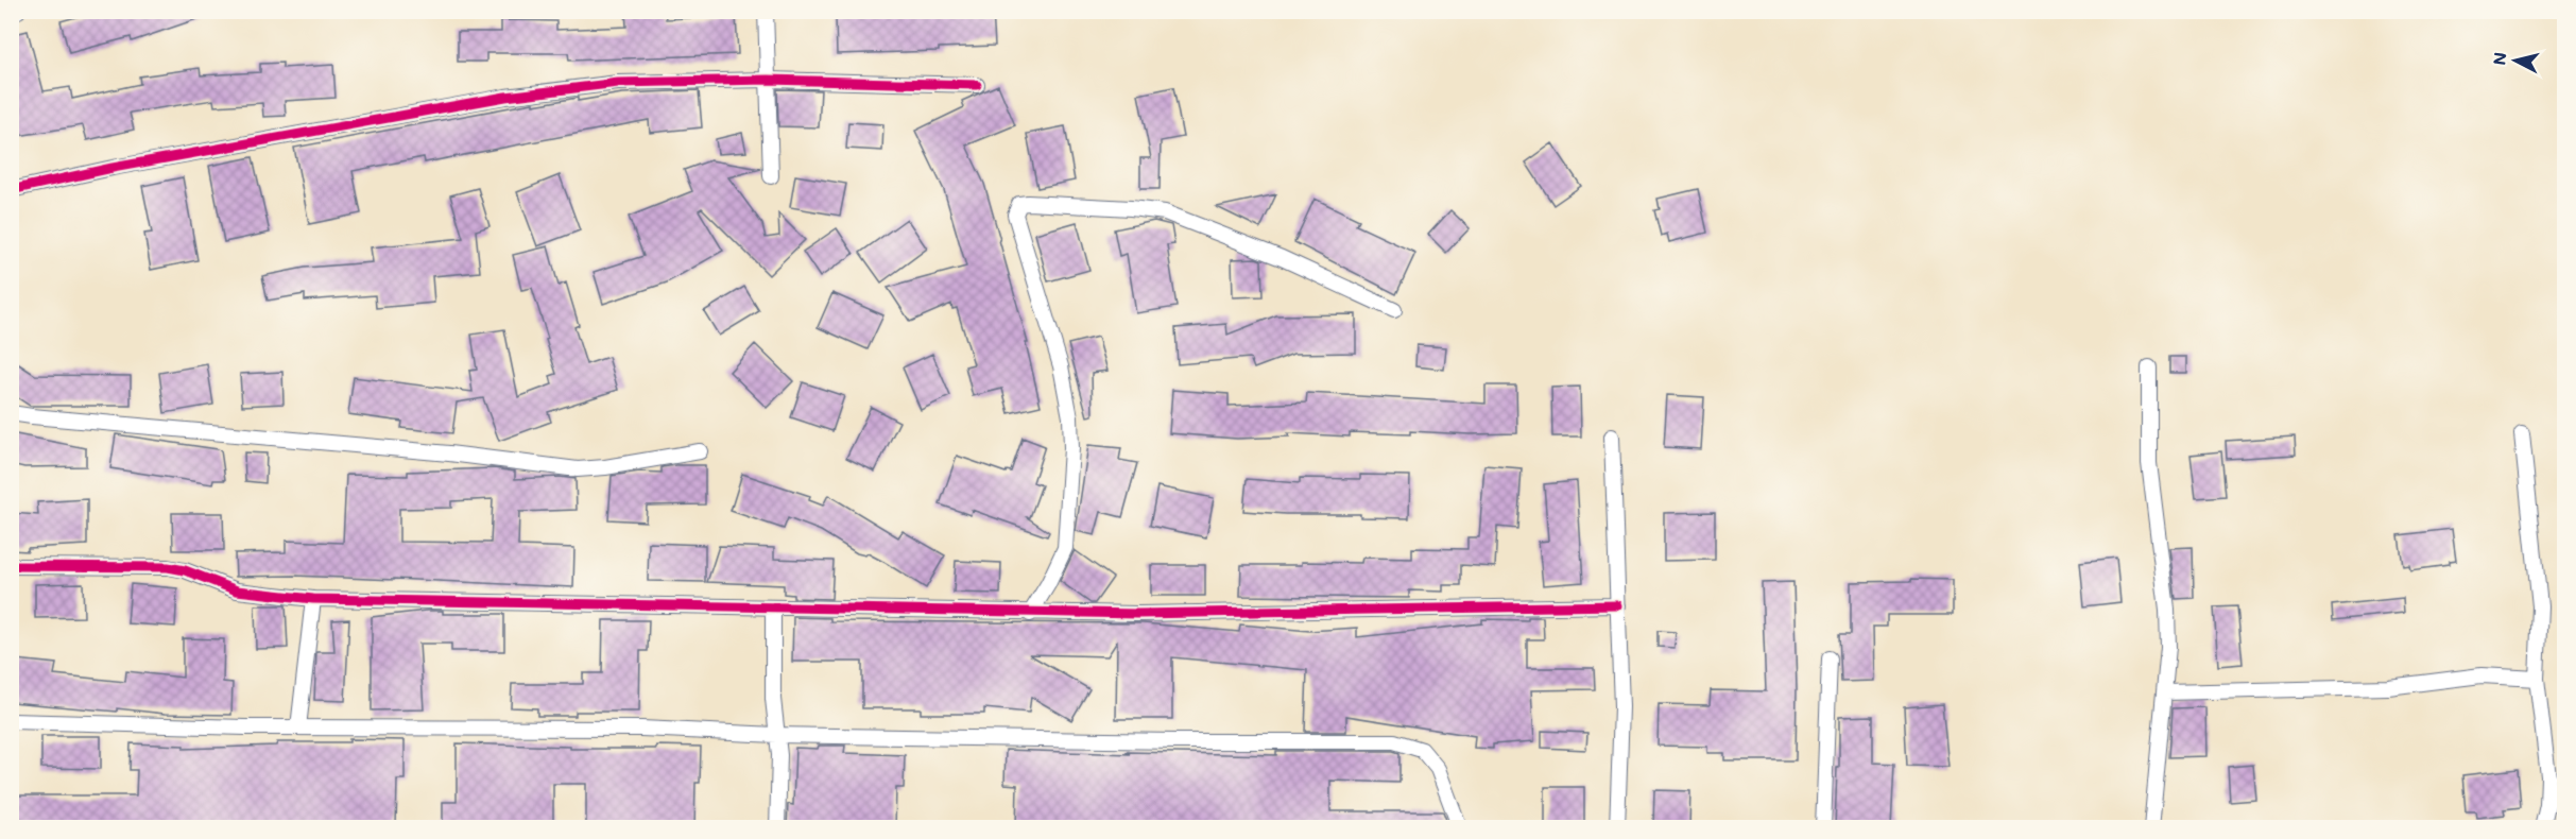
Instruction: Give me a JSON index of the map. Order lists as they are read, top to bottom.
{
  "north": "left"
}
